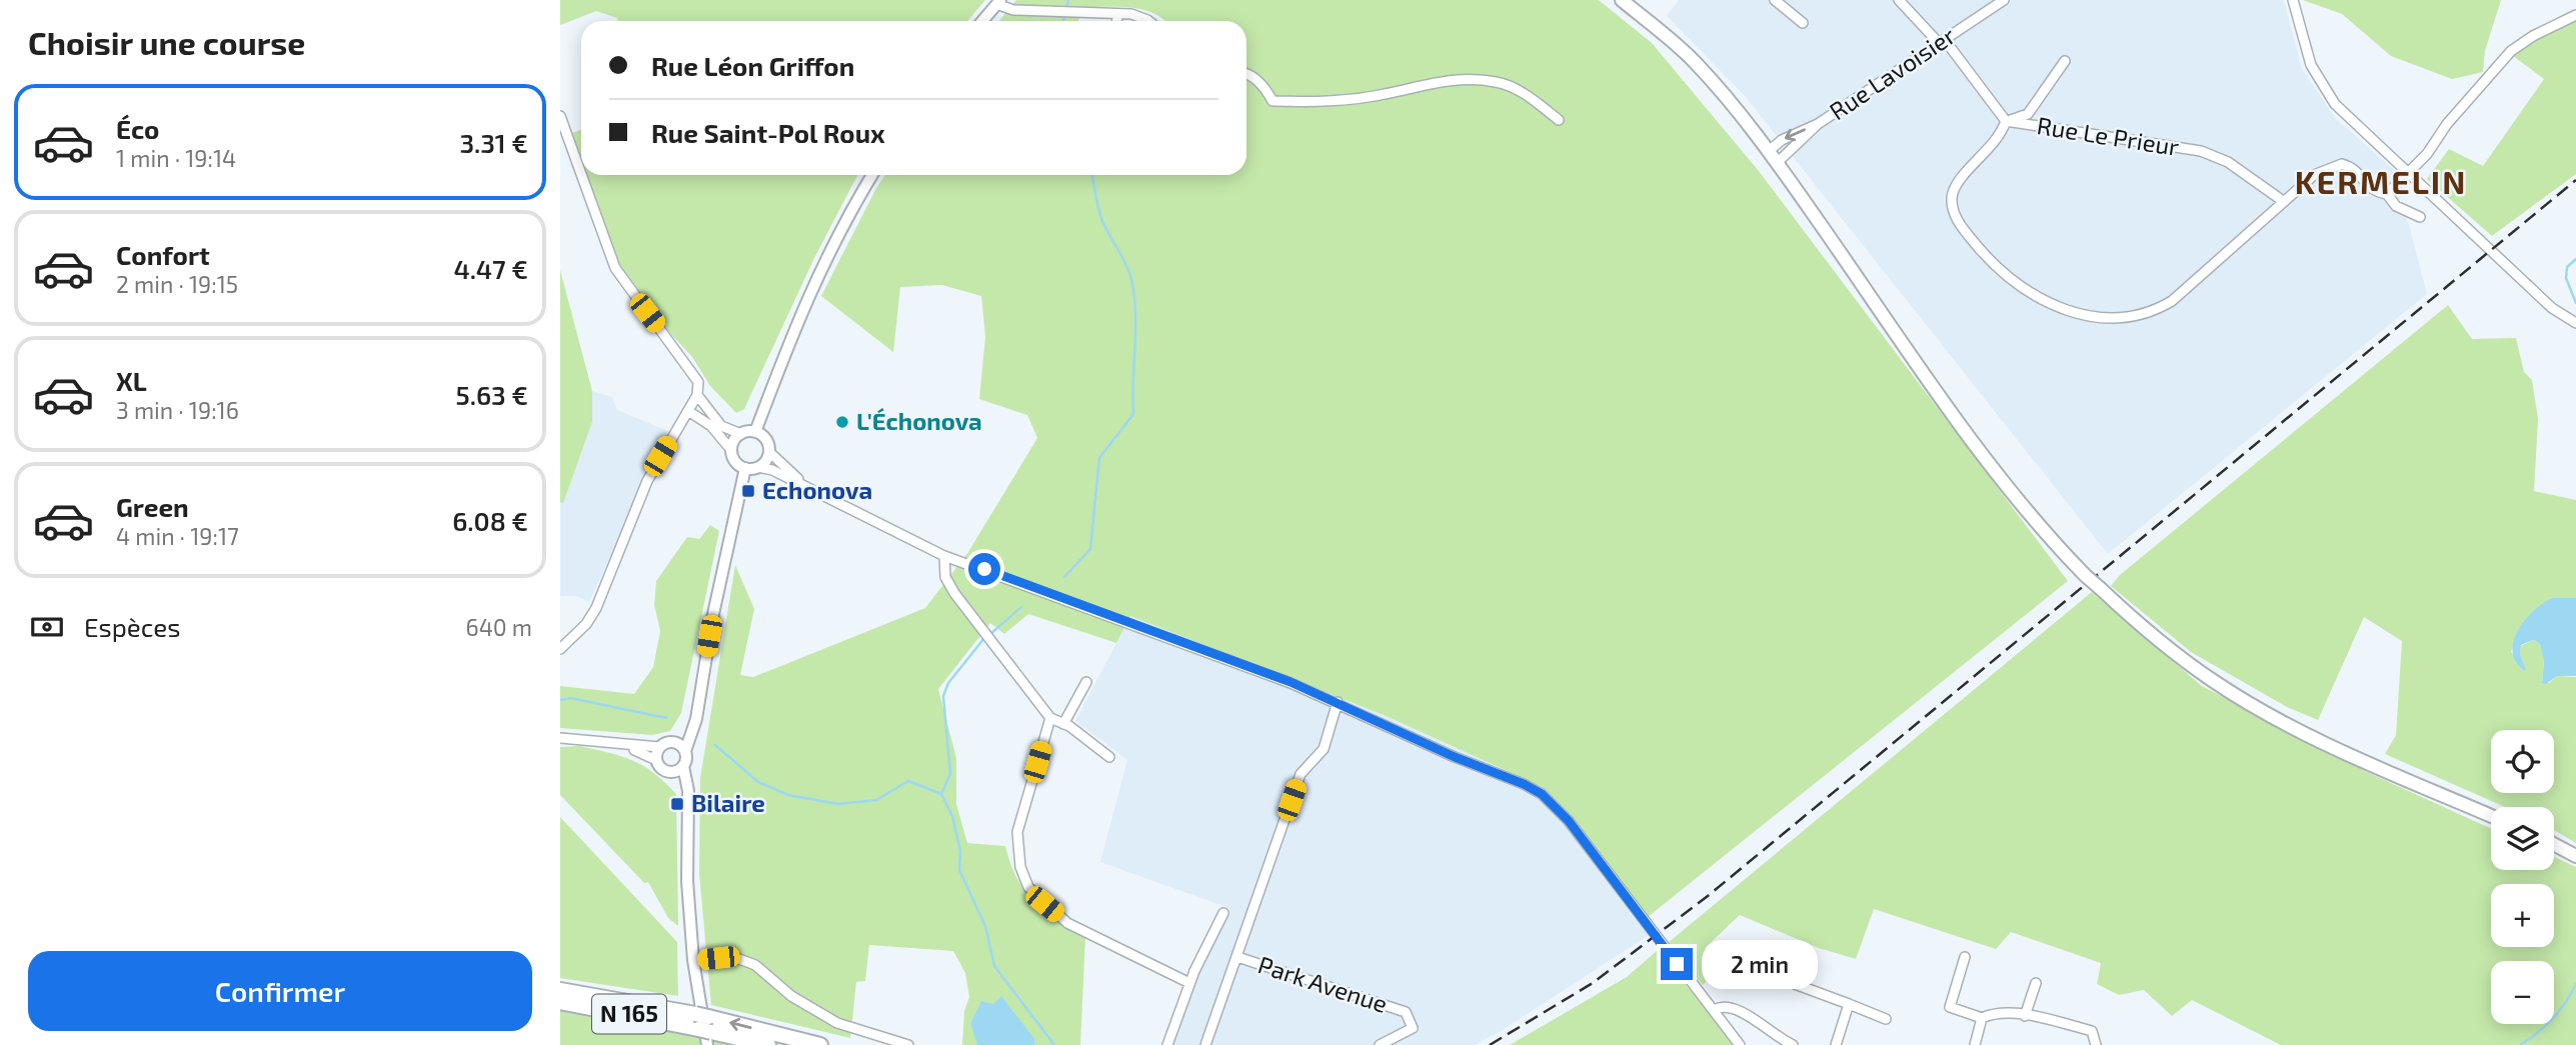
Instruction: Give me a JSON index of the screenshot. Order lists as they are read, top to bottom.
{
  "streets": {
    "highway": ["N 165"],
    "street": ["Rue Lavoisier", "Rue Le Prieur", "Park Avenue"]
  },
  "districts": ["KERMELIN"],
  "places": {
    "other": ["L'Échonova"],
    "transit": ["Echonova", "Bilaire"]
  },
  "page": {
    "heading": "Choisir une course",
    "banner": ["Rue Léon Griffon", "Rue Saint-Pol Roux"],
    "list": [
      {
        "name": "Éco",
        "note": "1 min · 19:14",
        "value": "3.31 €"
      },
      {
        "name": "Confort",
        "note": "2 min · 19:15",
        "value": "4.47 €"
      },
      {
        "name": "XL",
        "note": "3 min · 19:16",
        "value": "5.63 €"
      },
      {
        "name": "Green",
        "note": "4 min · 19:17",
        "value": "6.08 €"
      }
    ],
    "pay": ["Espèces", "640 m"],
    "map_buttons": ["+", "−"],
    "buttons": "Confirmer",
    "bubble": "2 min"
  }
}
